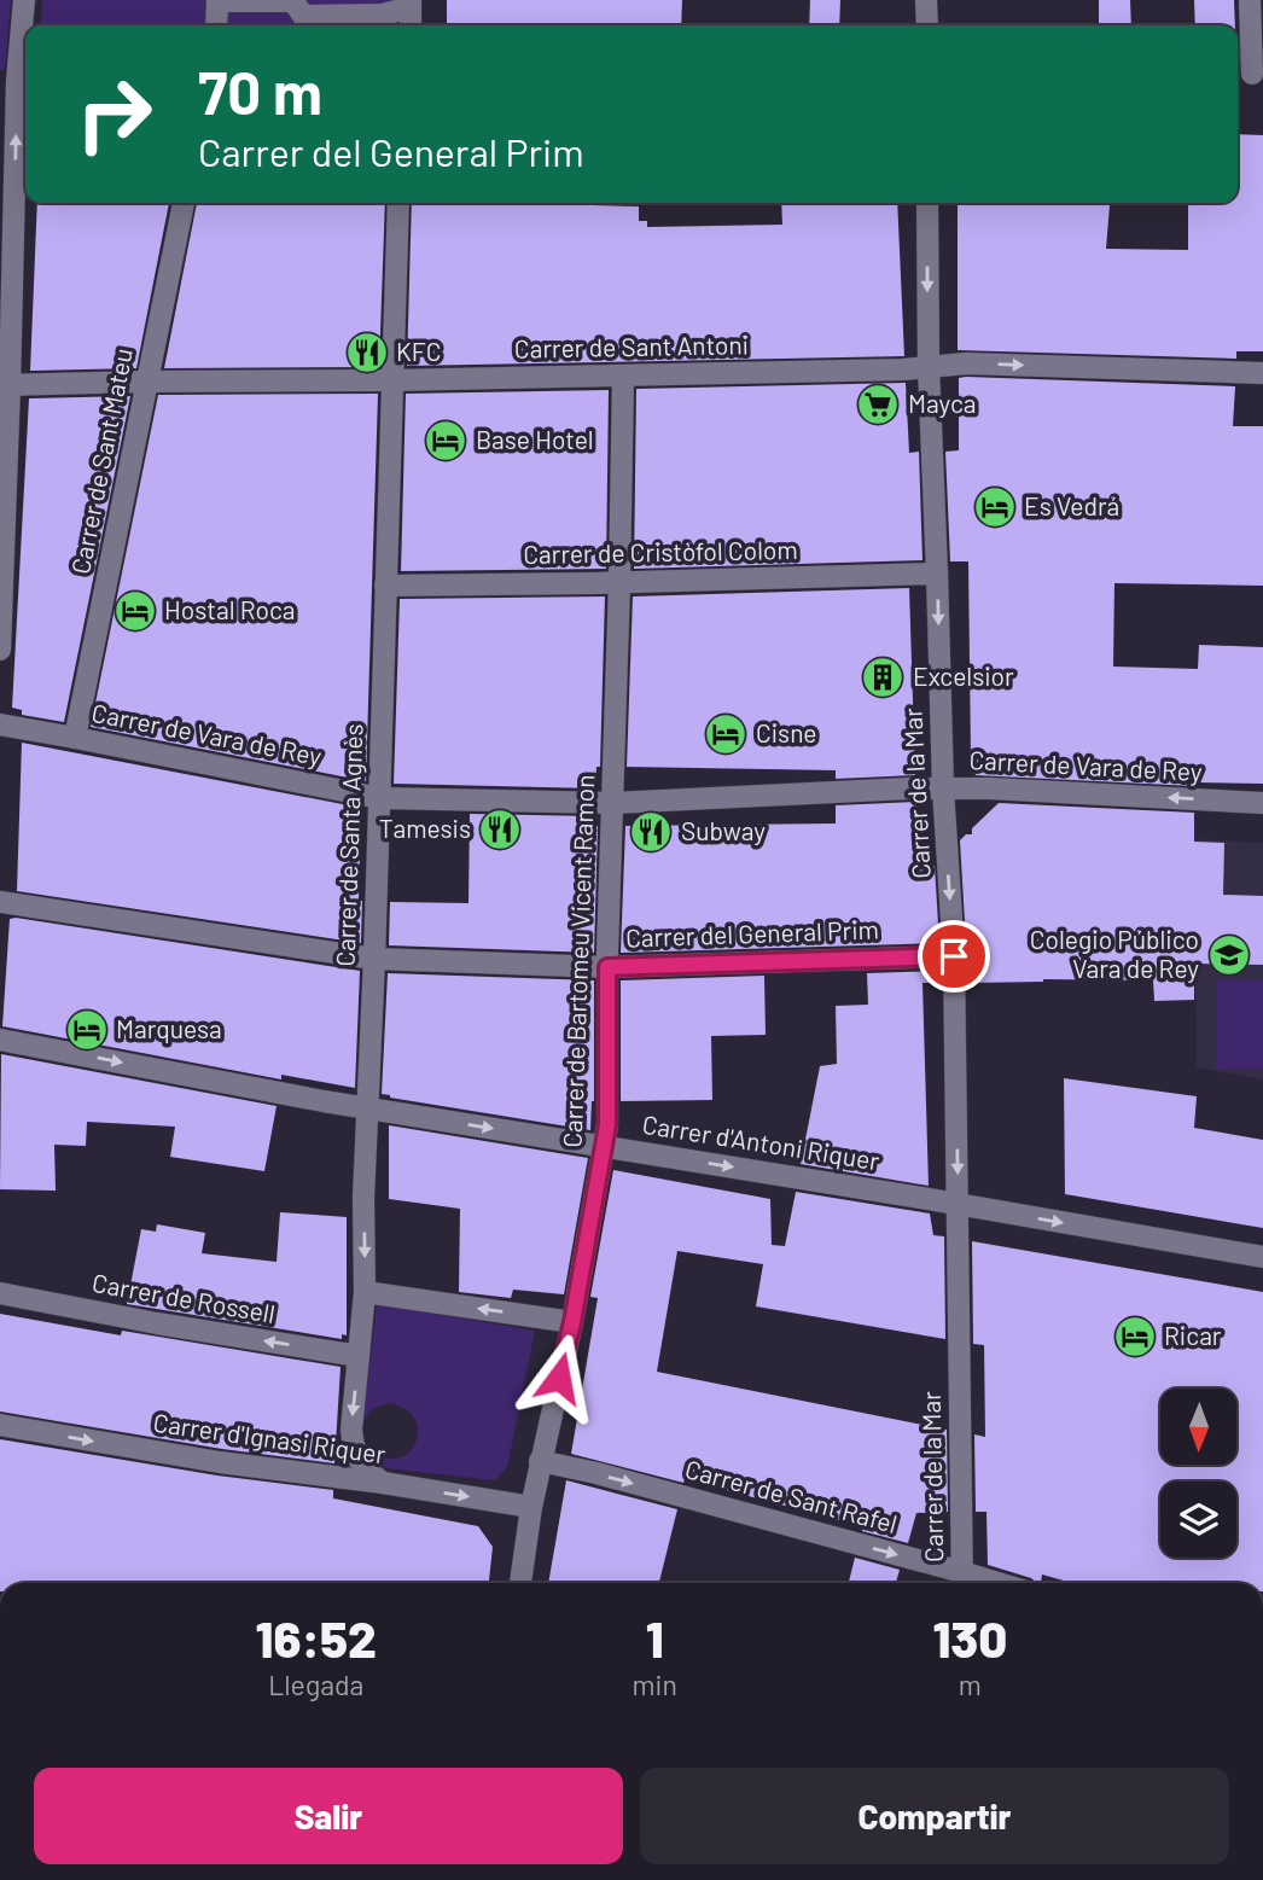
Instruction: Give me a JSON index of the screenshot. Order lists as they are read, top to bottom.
{
  "streets": {
    "street": [
      "Carrer de Sant Antoni",
      "Carrer de Sant Mateu",
      "Carrer de Cristòfol Colom",
      "Carrer de Vara de Rey",
      "Carrer de la Mar",
      "Carrer de Santa Agnès",
      "Carrer del General Prim",
      "Carrer de Bartomeu Vicent Ramon",
      "Carrer d'Antoni Riquer",
      "Carrer de Rossell",
      "Carrer d'Ignasi Riquer",
      "Carrer de Sant Rafel"
    ]
  },
  "crossings": [
    ["Carrer de Sant Antoni", "Carrer de Sant Mateu"],
    ["Carrer de Sant Antoni", "Carrer de la Mar"],
    ["Carrer de Sant Antoni", "Carrer de Santa Agnès"],
    ["Carrer de Sant Antoni", "Carrer de Bartomeu Vicent Ramon"],
    ["Carrer de Sant Mateu", "Carrer de Vara de Rey"],
    ["Carrer de Cristòfol Colom", "Carrer de la Mar"],
    ["Carrer de Cristòfol Colom", "Carrer de Santa Agnès"],
    ["Carrer de Cristòfol Colom", "Carrer de Bartomeu Vicent Ramon"],
    ["Carrer de Vara de Rey", "Carrer de la Mar"],
    ["Carrer de Vara de Rey", "Carrer de Santa Agnès"],
    ["Carrer de Vara de Rey", "Carrer de Bartomeu Vicent Ramon"],
    ["Carrer de la Mar", "Carrer del General Prim"],
    ["Carrer de la Mar", "Carrer d'Antoni Riquer"],
    ["Carrer de la Mar", "Carrer de Sant Rafel"],
    ["Carrer de Santa Agnès", "Carrer del General Prim"],
    ["Carrer de Santa Agnès", "Carrer d'Antoni Riquer"],
    ["Carrer de Santa Agnès", "Carrer de Rossell"],
    ["Carrer de Santa Agnès", "Carrer d'Ignasi Riquer"],
    ["Carrer del General Prim", "Carrer de Bartomeu Vicent Ramon"],
    ["Carrer de Bartomeu Vicent Ramon", "Carrer d'Antoni Riquer"],
    ["Carrer de Bartomeu Vicent Ramon", "Carrer d'Ignasi Riquer"],
    ["Carrer de Bartomeu Vicent Ramon", "Carrer de Sant Rafel"]
  ],
  "one_way": [
    "Carrer de la Mar",
    "Carrer d'Antoni Riquer",
    "Carrer de Rossell",
    "Carrer de Sant Rafel"
  ],
  "places": {
    "restaurant": ["KFC", "Tamesis", "Subway"],
    "supermarket": ["Mayca"],
    "hotel": [
      "Base Hotel",
      "Es Vedrá",
      "Hostal Roca",
      "Cisne",
      "Marquesa",
      "Ricar"
    ],
    "building": ["Excelsior"],
    "school or university": ["Colegio Público Vara de Rey"]
  },
  "north": "bottom",
  "page": {
    "turn": ["70 m", "Carrer del General Prim"],
    "eta": [
      "16:52",
      "Llegada",
      "1",
      "min",
      "130",
      "m"
    ],
    "buttons": ["Salir", "Compartir"]
  }
}
